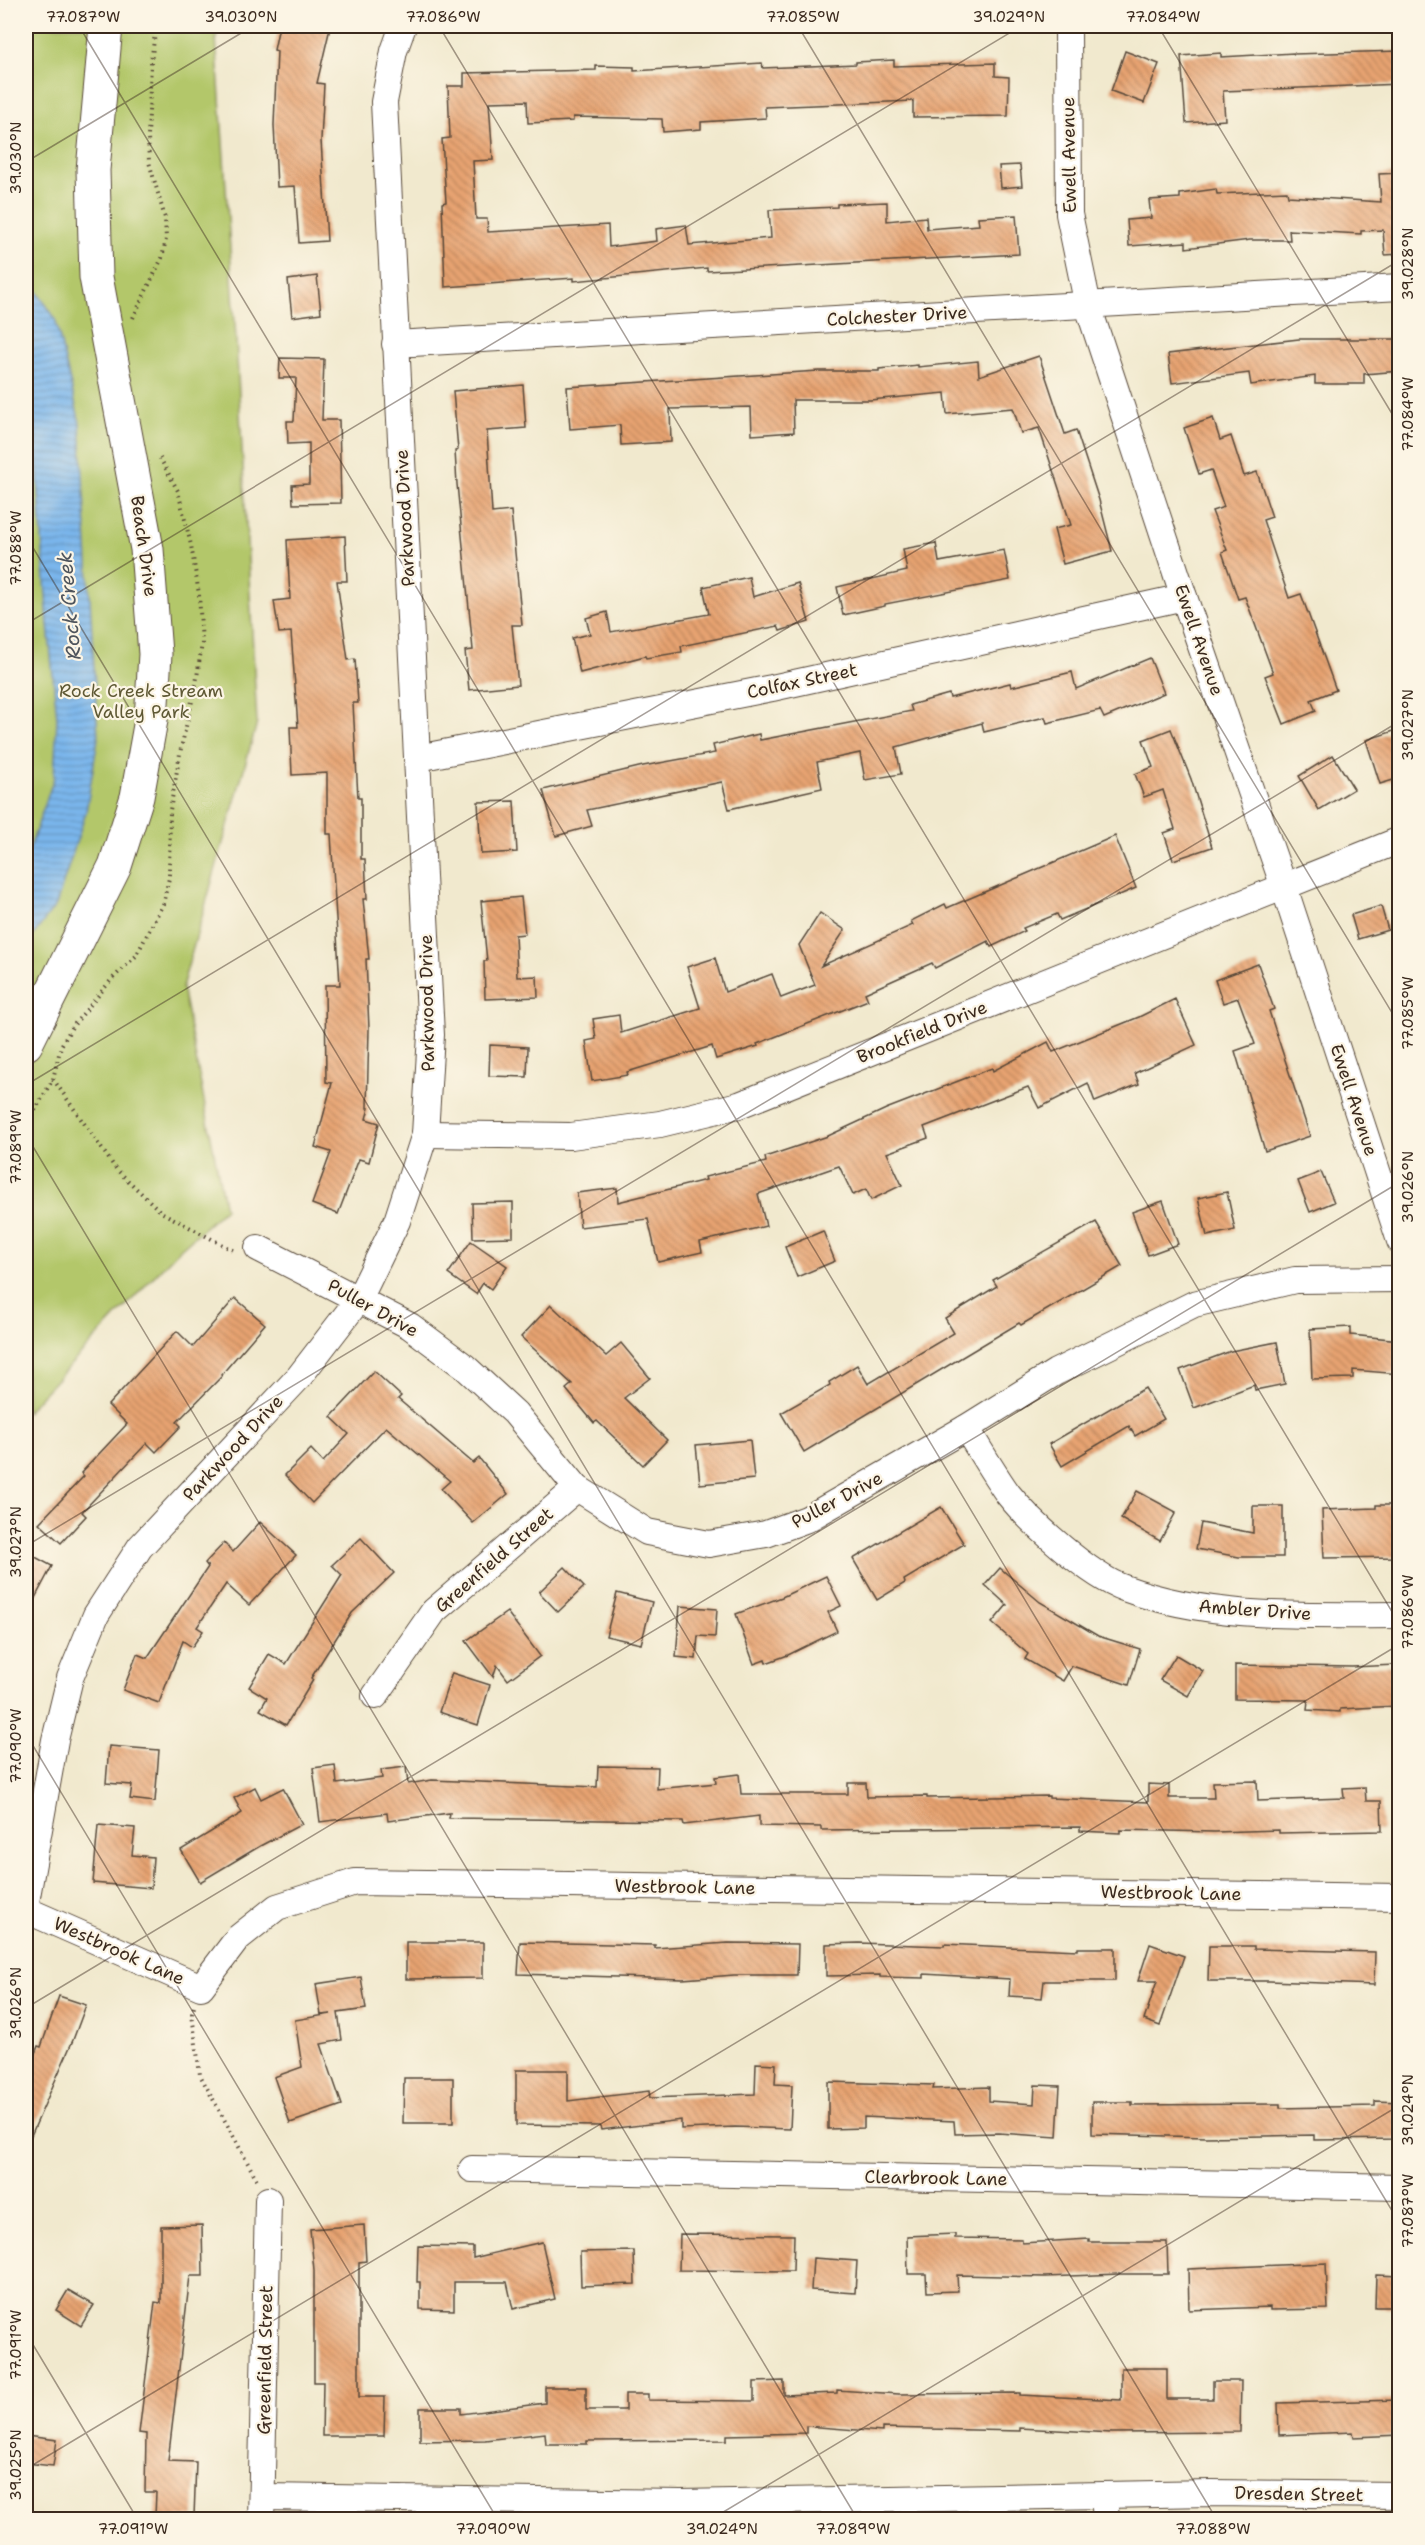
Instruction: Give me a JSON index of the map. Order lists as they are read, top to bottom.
{
  "streets": {
    "street": [
      "Ewell Avenue",
      "Colchester Drive",
      "Parkwood Drive",
      "Beach Drive",
      "Colfax Street",
      "Brookfield Drive",
      "Puller Drive",
      "Greenfield Street",
      "Ambler Drive",
      "Westbrook Lane",
      "Clearbrook Lane",
      "Dresden Street"
    ]
  },
  "crossings": [
    ["Ewell Avenue", "Colchester Drive"],
    ["Ewell Avenue", "Colfax Street"],
    ["Ewell Avenue", "Brookfield Drive"],
    ["Colchester Drive", "Parkwood Drive"],
    ["Parkwood Drive", "Colfax Street"],
    ["Parkwood Drive", "Brookfield Drive"],
    ["Parkwood Drive", "Puller Drive"],
    ["Puller Drive", "Greenfield Street"],
    ["Puller Drive", "Ambler Drive"],
    ["Greenfield Street", "Dresden Street"]
  ],
  "water": ["Rock Creek"],
  "parks": ["Rock Creek Stream Valley Park"],
  "coordinates": [
    "77.087°W",
    "39.030°N",
    "77.086°W",
    "77.085°W",
    "39.029°N",
    "77.084°W",
    "39.028°N",
    "77.088°W",
    "39.027°N",
    "77.089°W",
    "39.026°N",
    "77.090°W",
    "39.024°N",
    "77.091°W",
    "39.025°N"
  ]
}
